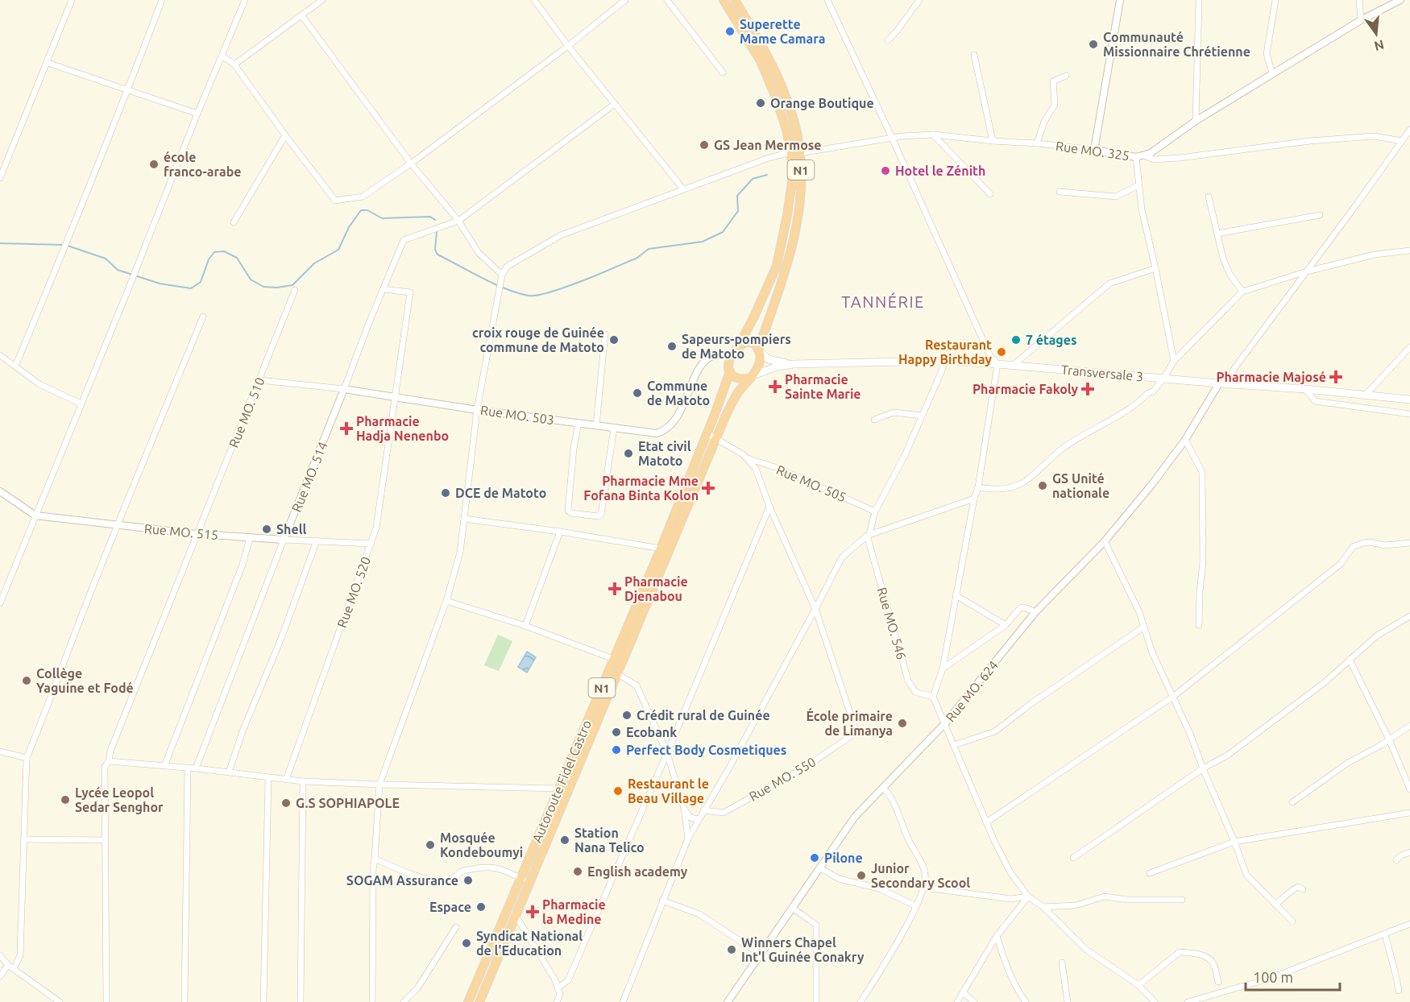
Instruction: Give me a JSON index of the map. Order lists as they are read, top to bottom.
{
  "streets": {
    "highway": ["N1", "Autoroute Fidel Castro"],
    "main road": ["Transversale 3"],
    "street": [
      "Rue MO. 325",
      "Rue MO. 510",
      "Rue MO. 503",
      "Rue MO. 514",
      "Rue MO. 505",
      "Rue MO. 515",
      "Rue MO. 520",
      "Rue MO. 546",
      "Rue MO. 624",
      "Rue MO. 550"
    ]
  },
  "crossings": [
    ["Rue MO. 325", "N1"],
    ["N1", "Transversale 3"],
    ["N1", "Rue MO. 503"],
    ["N1", "Autoroute Fidel Castro"],
    ["Transversale 3", "Rue MO. 503"],
    ["Transversale 3", "Rue MO. 624"],
    ["Transversale 3", "Autoroute Fidel Castro"],
    ["Rue MO. 510", "Rue MO. 503"],
    ["Rue MO. 510", "Rue MO. 515"],
    ["Rue MO. 503", "Rue MO. 514"],
    ["Rue MO. 503", "Rue MO. 520"],
    ["Rue MO. 503", "Autoroute Fidel Castro"],
    ["Rue MO. 514", "Rue MO. 515"],
    ["Rue MO. 514", "Rue MO. 520"],
    ["Rue MO. 505", "Autoroute Fidel Castro"],
    ["Rue MO. 515", "Rue MO. 520"]
  ],
  "districts": ["TANNÉRIE"],
  "places": {
    "other": [
      "Superette Mame Camara",
      "Communauté Missionnaire Chrétienne",
      "Orange Boutique",
      "GS Jean Mermose",
      "école franco-arabe",
      "Hotel le Zénith",
      "croix rouge de Guinée commune de Matoto",
      "7 étages",
      "Sapeurs-pompiers de Matoto",
      "Restaurant Happy Birthday",
      "Commune de Matoto",
      "Etat civil Matoto",
      "GS Unité nationale",
      "DCE de Matoto",
      "Shell",
      "Collège Yaguine et Fodé",
      "Crédit rural de Guinée",
      "École primaire de Limanya",
      "Ecobank",
      "Perfect Body Cosmetiques",
      "Restaurant le Beau Village",
      "Lycée Leopol Sedar Senghor",
      "G.S SOPHIAPOLE",
      "Station Nana Telico",
      "Mosquée Kondeboumyi",
      "Pilone",
      "English academy",
      "Junior Secondary Scool",
      "SOGAM Assurance",
      "Espace",
      "Syndicat National de l'Education",
      "Winners Chapel Int'l Guinée Conakry"
    ],
    "health": [
      "Pharmacie Majosé",
      "Pharmacie Sainte Marie",
      "Pharmacie Fakoly",
      "Pharmacie Hadja Nenenbo",
      "Pharmacie Mme Fofana Binta Kolon",
      "Pharmacie Djenabou",
      "Pharmacie la Medine"
    ]
  },
  "scale_bar": "100 m",
  "north": "bottom"
}
